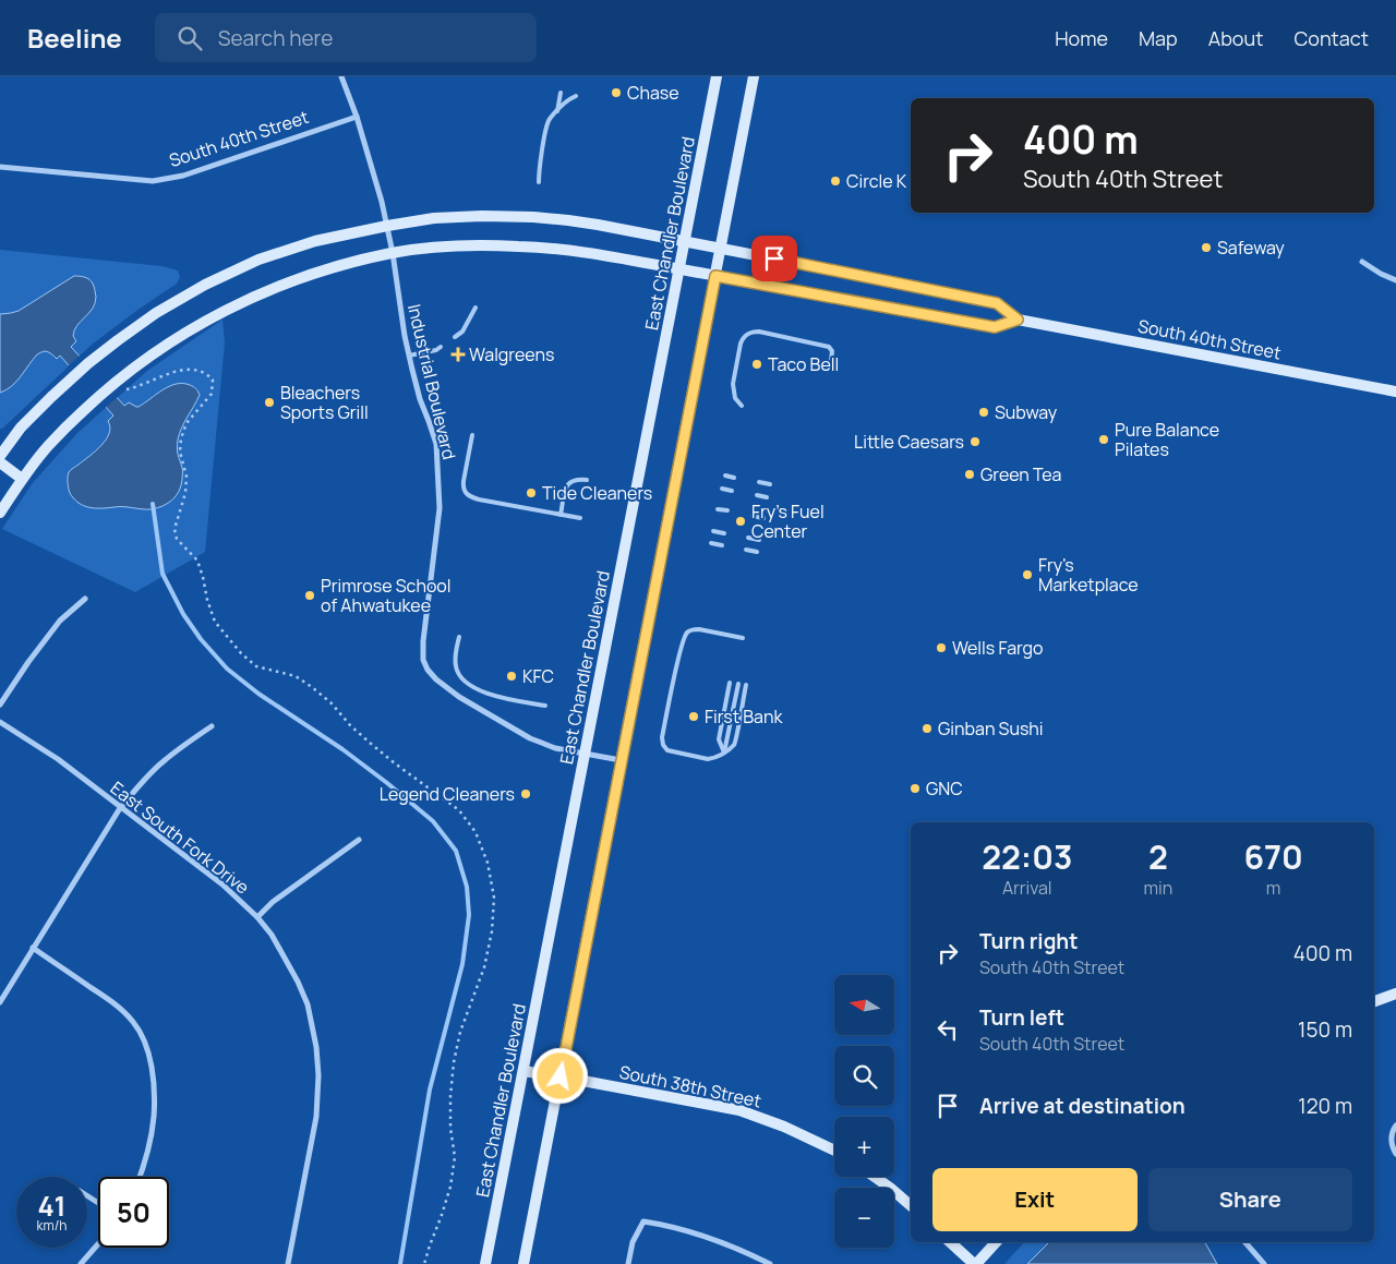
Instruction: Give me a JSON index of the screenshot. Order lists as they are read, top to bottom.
{
  "streets": {
    "main road": ["South 40th Street", "East Chandler Boulevard", "South 38th Street"],
    "street": ["Industrial Boulevard", "East South Fork Drive"]
  },
  "crossings": [
    ["South 40th Street", "East Chandler Boulevard"],
    ["South 40th Street", "Industrial Boulevard"],
    ["East Chandler Boulevard", "Industrial Boulevard"],
    ["East Chandler Boulevard", "South 38th Street"]
  ],
  "places": {
    "other": [
      "Chase",
      "Circle K",
      "Safeway",
      "Taco Bell",
      "Bleachers Sports Grill",
      "Subway",
      "Pure Balance Pilates",
      "Little Caesars",
      "Green Tea",
      "Tide Cleaners",
      "Fry's Fuel Center",
      "Fry's Marketplace",
      "Primrose School of Ahwatukee",
      "Wells Fargo",
      "KFC",
      "First Bank",
      "Ginban Sushi",
      "GNC",
      "Legend Cleaners"
    ],
    "health": ["Walgreens"]
  },
  "north": "left",
  "page": {
    "header": "Beeline",
    "search": "Search here",
    "nav": [
      "Home",
      "Map",
      "About",
      "Contact"
    ],
    "turn": ["400 m", "South 40th Street"],
    "eta": [
      "22:03",
      "Arrival",
      "2",
      "min",
      "670",
      "m"
    ],
    "list": [
      {
        "name": "Turn right",
        "note": "South 40th Street",
        "value": "400 m"
      },
      {
        "name": "Turn left",
        "note": "South 40th Street",
        "value": "150 m"
      },
      {
        "name": "Arrive at destination",
        "value": "120 m"
      }
    ],
    "map_buttons": ["+", "−"],
    "buttons": ["Exit", "Share"],
    "speed": "41 km/h",
    "limit": "50"
  }
}
